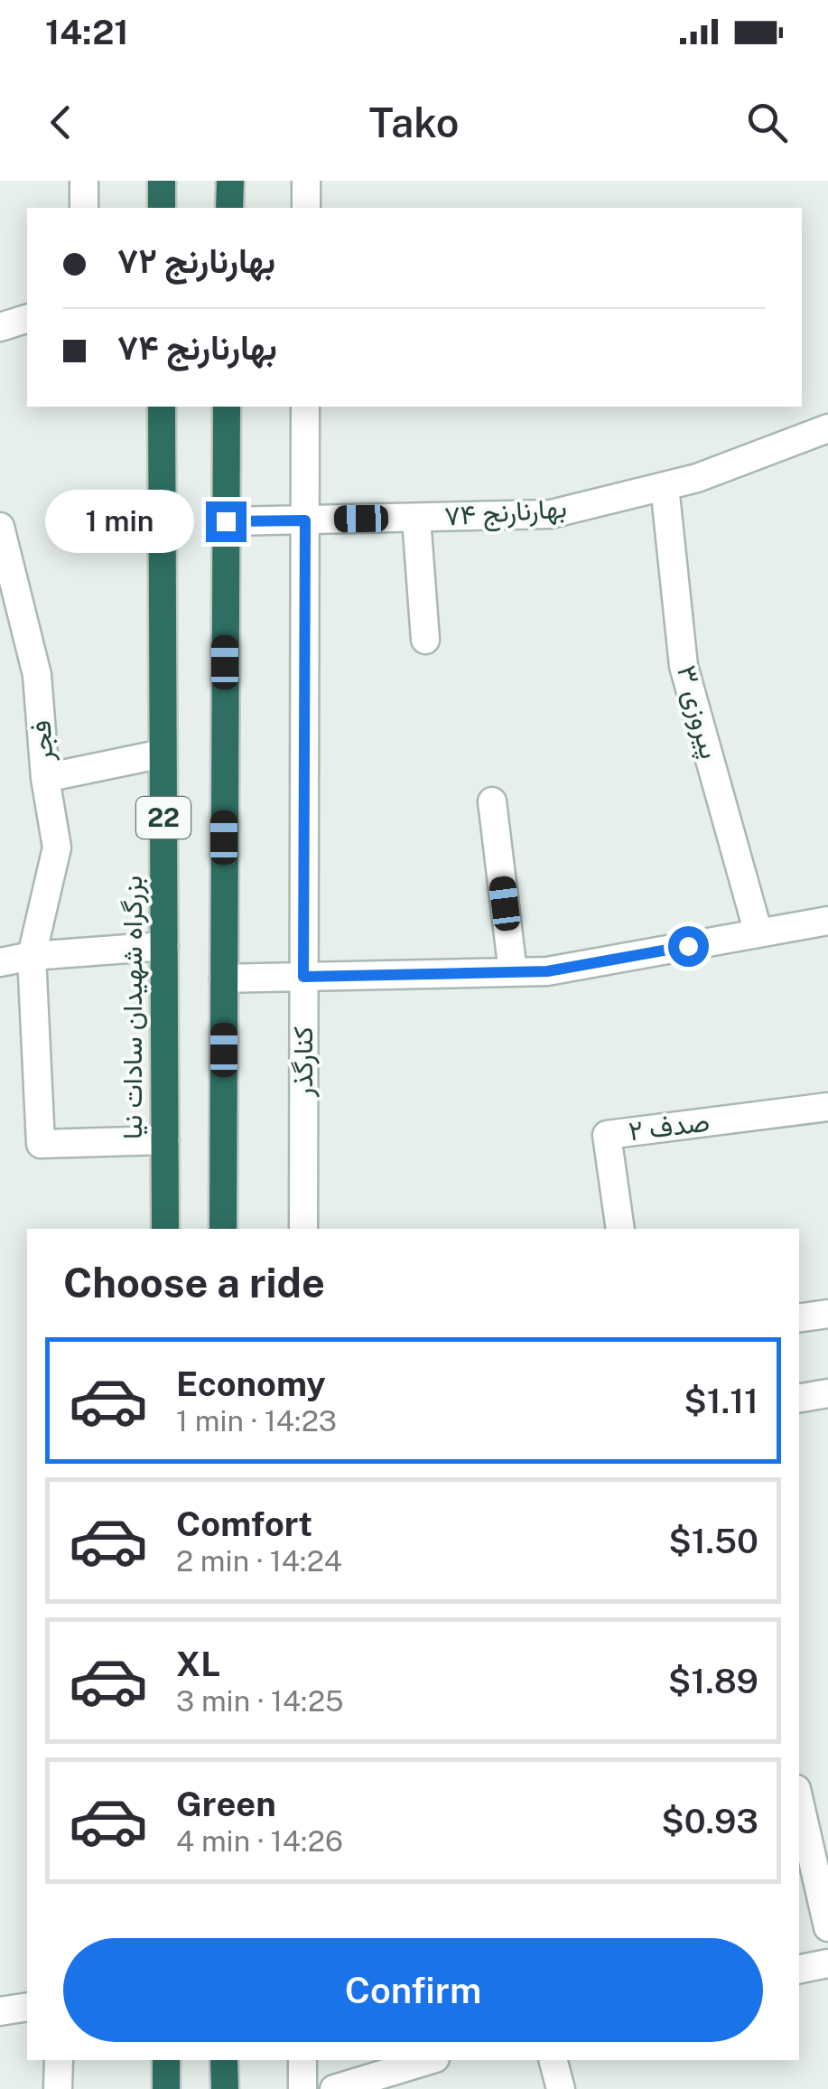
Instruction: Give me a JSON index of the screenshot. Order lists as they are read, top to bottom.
{
  "streets": {
    "highway": ["22", "بزرگراه شهیدان سادات نیا"],
    "street": [
      "بهارنارنج ۷۴",
      "پیروزی ۳",
      "فجر",
      "کنارگذر",
      "صدف ۲"
    ]
  },
  "crossings": [
    ["بهارنارنج ۷۴", "پیروزی ۳"],
    ["بهارنارنج ۷۴", "کنارگذر"],
    ["فجر", "بزرگراه شهیدان سادات نیا"]
  ],
  "page": {
    "status": "14:21",
    "header": "Tako",
    "banner": ["بهارنارنج ۷۲", "بهارنارنج ۷۴"],
    "bubble": "1 min",
    "heading": "Choose a ride",
    "list": [
      {
        "name": "Economy",
        "note": "1 min · 14:23",
        "value": "$1.11"
      },
      {
        "name": "Comfort",
        "note": "2 min · 14:24",
        "value": "$1.50"
      },
      {
        "name": "XL",
        "note": "3 min · 14:25",
        "value": "$1.89"
      },
      {
        "name": "Green",
        "note": "4 min · 14:26",
        "value": "$0.93"
      }
    ],
    "buttons": "Confirm"
  }
}
